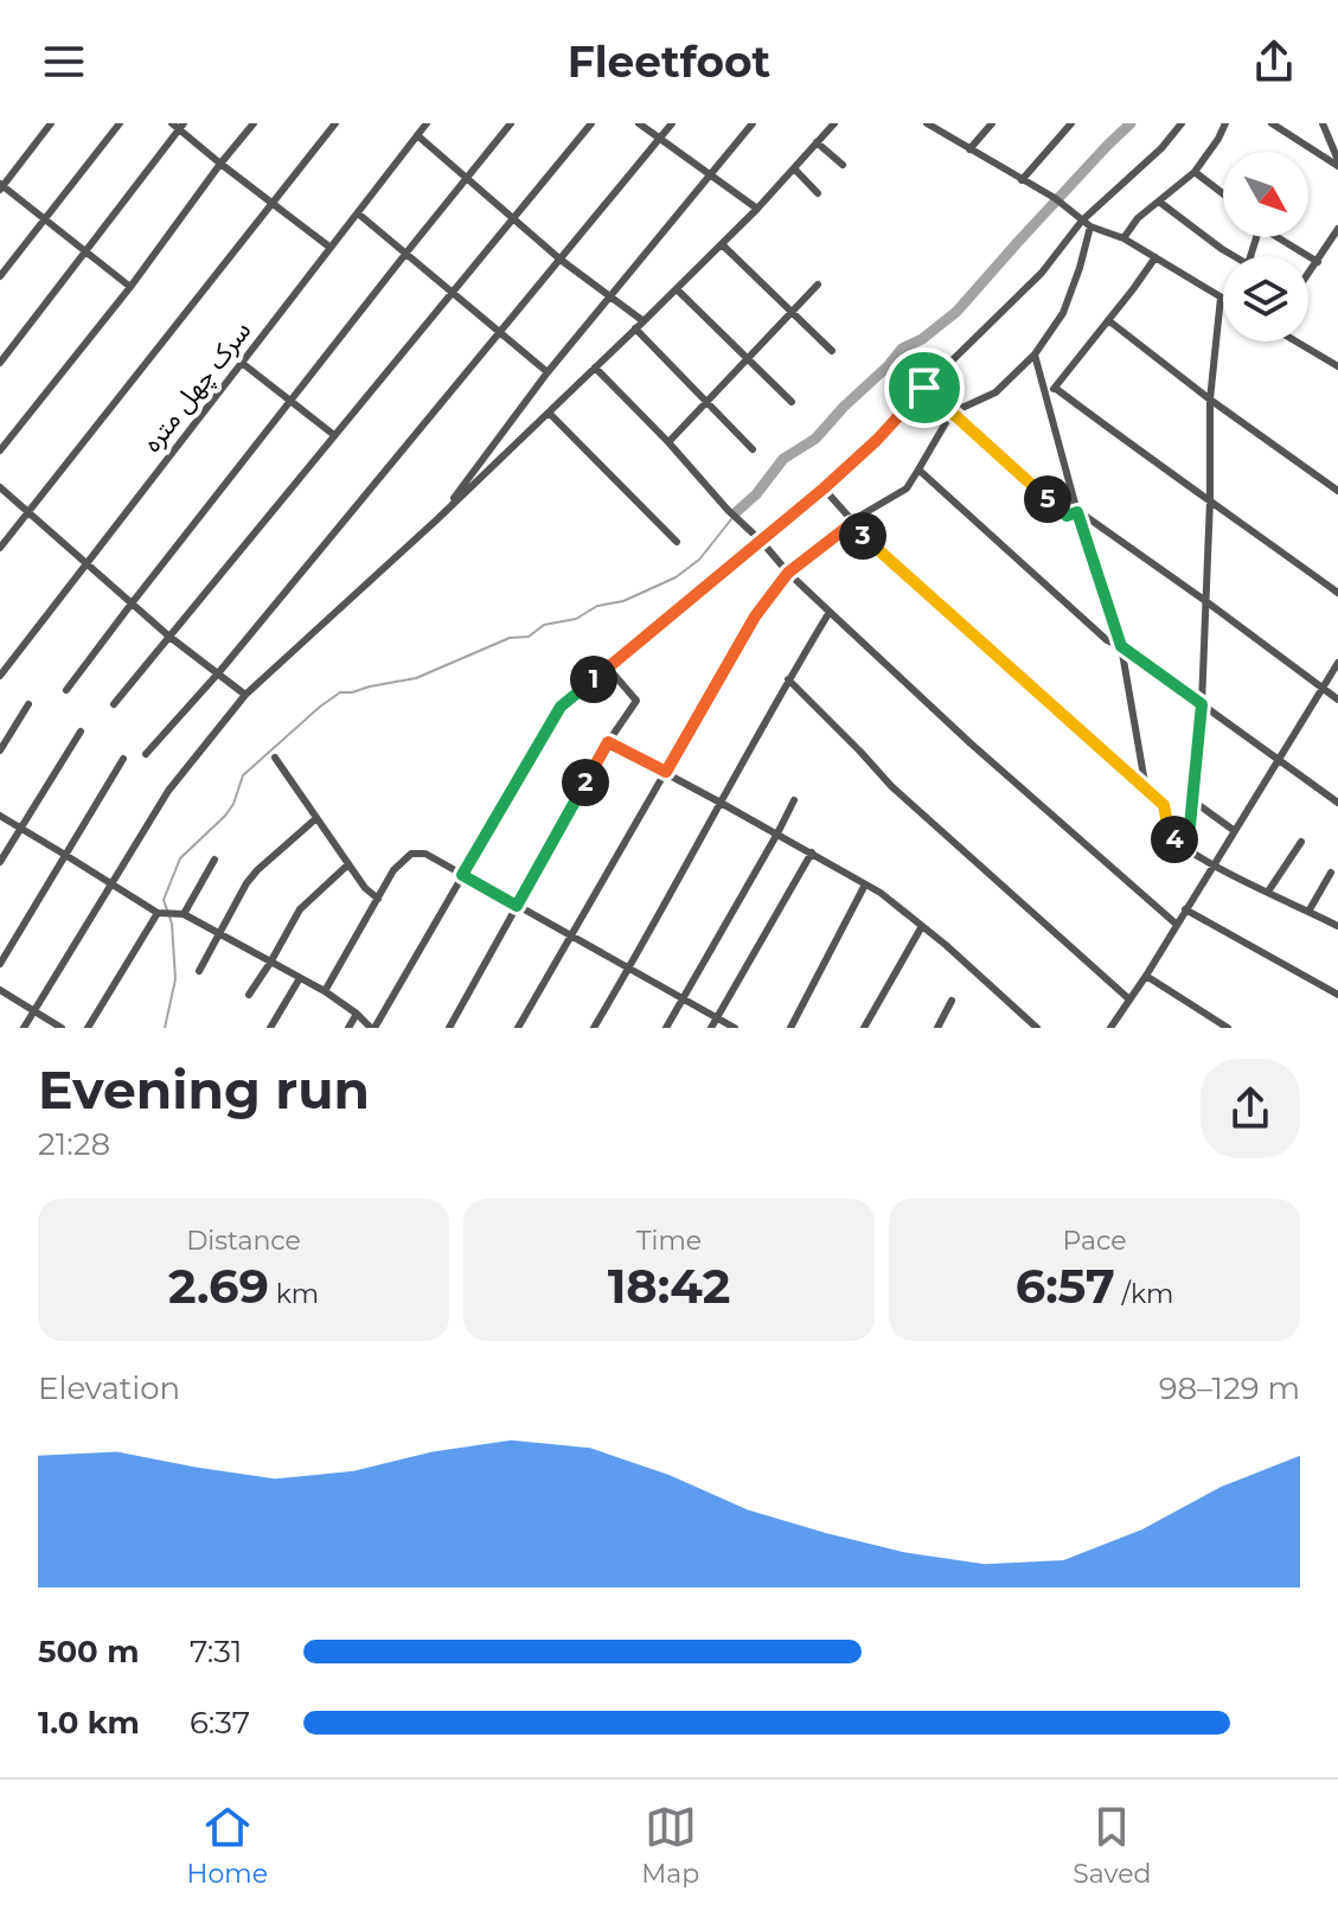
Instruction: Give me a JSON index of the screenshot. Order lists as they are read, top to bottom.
{
  "streets": {
    "street": ["سرک چهل متره"]
  },
  "north": "bottom right",
  "page": {
    "header": "Fleetfoot",
    "pins": [
      "5",
      "3",
      "1",
      "2",
      "4"
    ],
    "heading": ["Evening run", "21:28"],
    "stats": [
      ["Distance", "2.69 km"],
      ["Time", "18:42"],
      ["Pace", "6:57 /km"]
    ],
    "chart": ["Elevation", "98–129 m"],
    "list": [
      {
        "name": "500 m",
        "note": "7:31"
      },
      {
        "name": "1.0 km",
        "note": "6:37"
      }
    ],
    "tabs": ["Home", "Map", "Saved"]
  }
}
